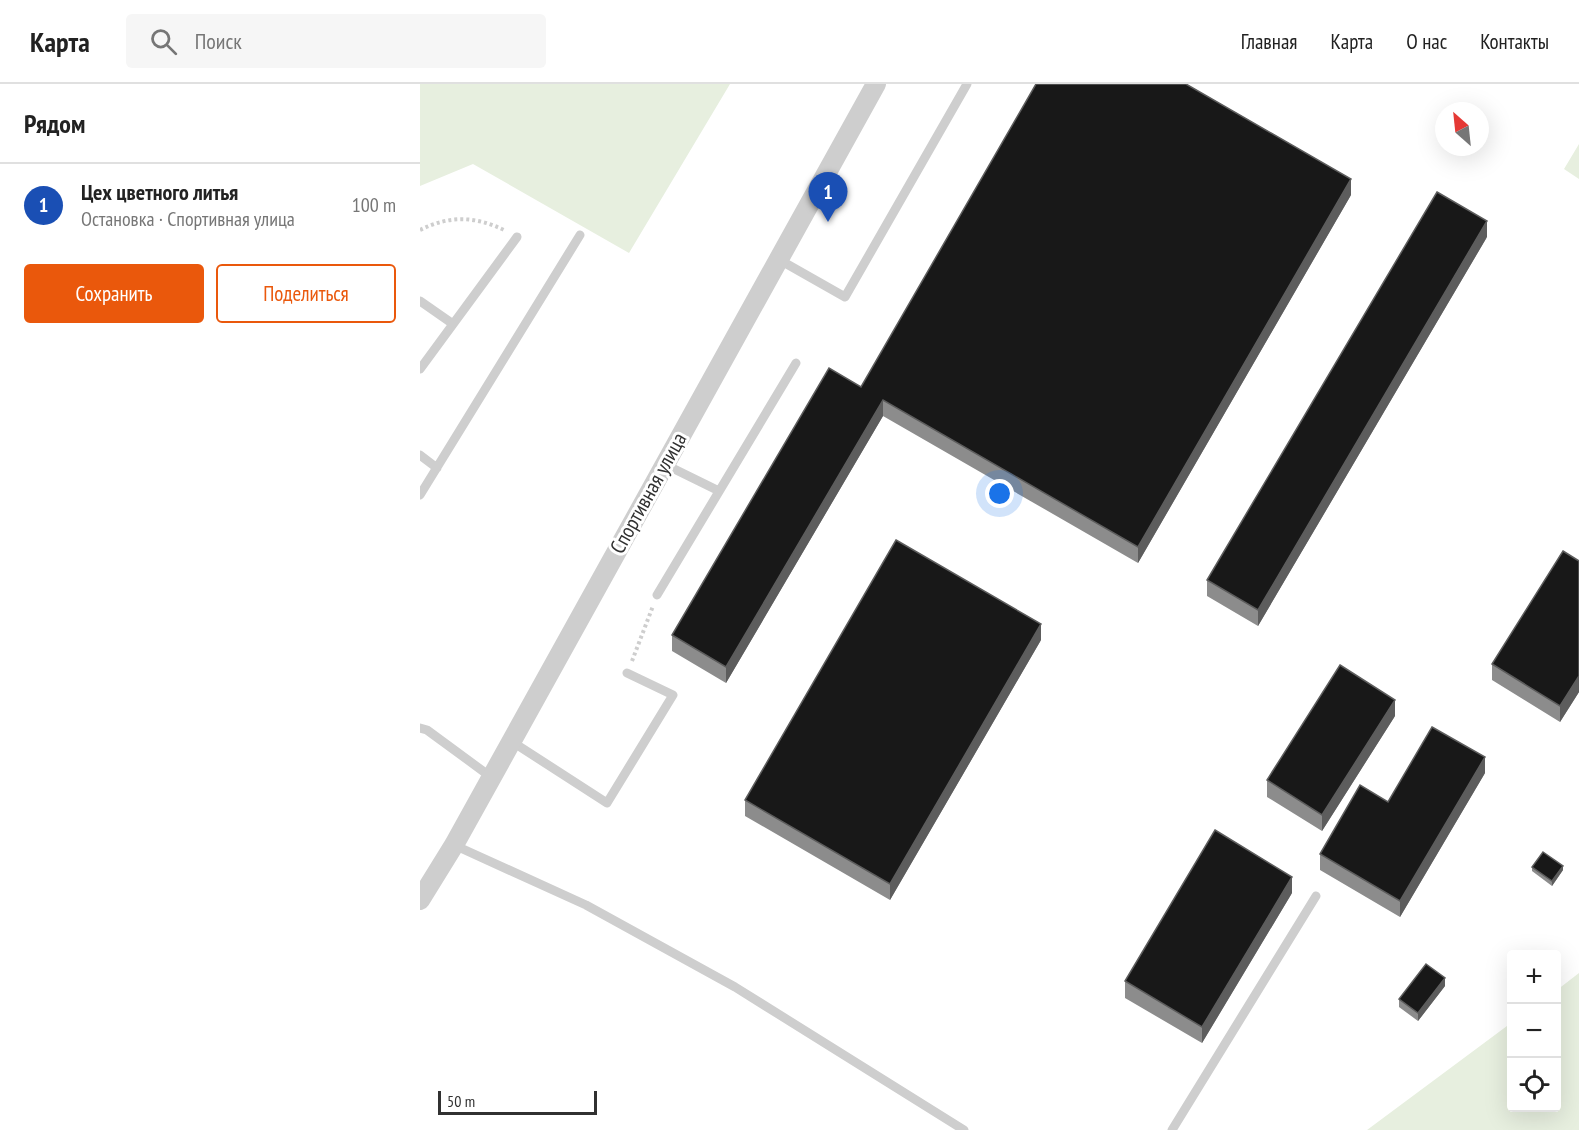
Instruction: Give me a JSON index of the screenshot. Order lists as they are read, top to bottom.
{
  "streets": {
    "street": ["Спортивная улица"]
  },
  "scale_bar": "50 m",
  "north": "top left",
  "page": {
    "header": "Карта",
    "search": "Поиск",
    "nav": [
      "Главная",
      "Карта",
      "О нас",
      "Контакты"
    ],
    "heading": "Рядом",
    "list": [
      {
        "mark": "1",
        "name": "Цех цветного литья",
        "note": "Остановка · Спортивная улица",
        "value": "100 m"
      }
    ],
    "pins": "1",
    "buttons": ["Сохранить", "Поделиться"],
    "map_buttons": ["+", "−"],
    "scale": "50 m"
  }
}
